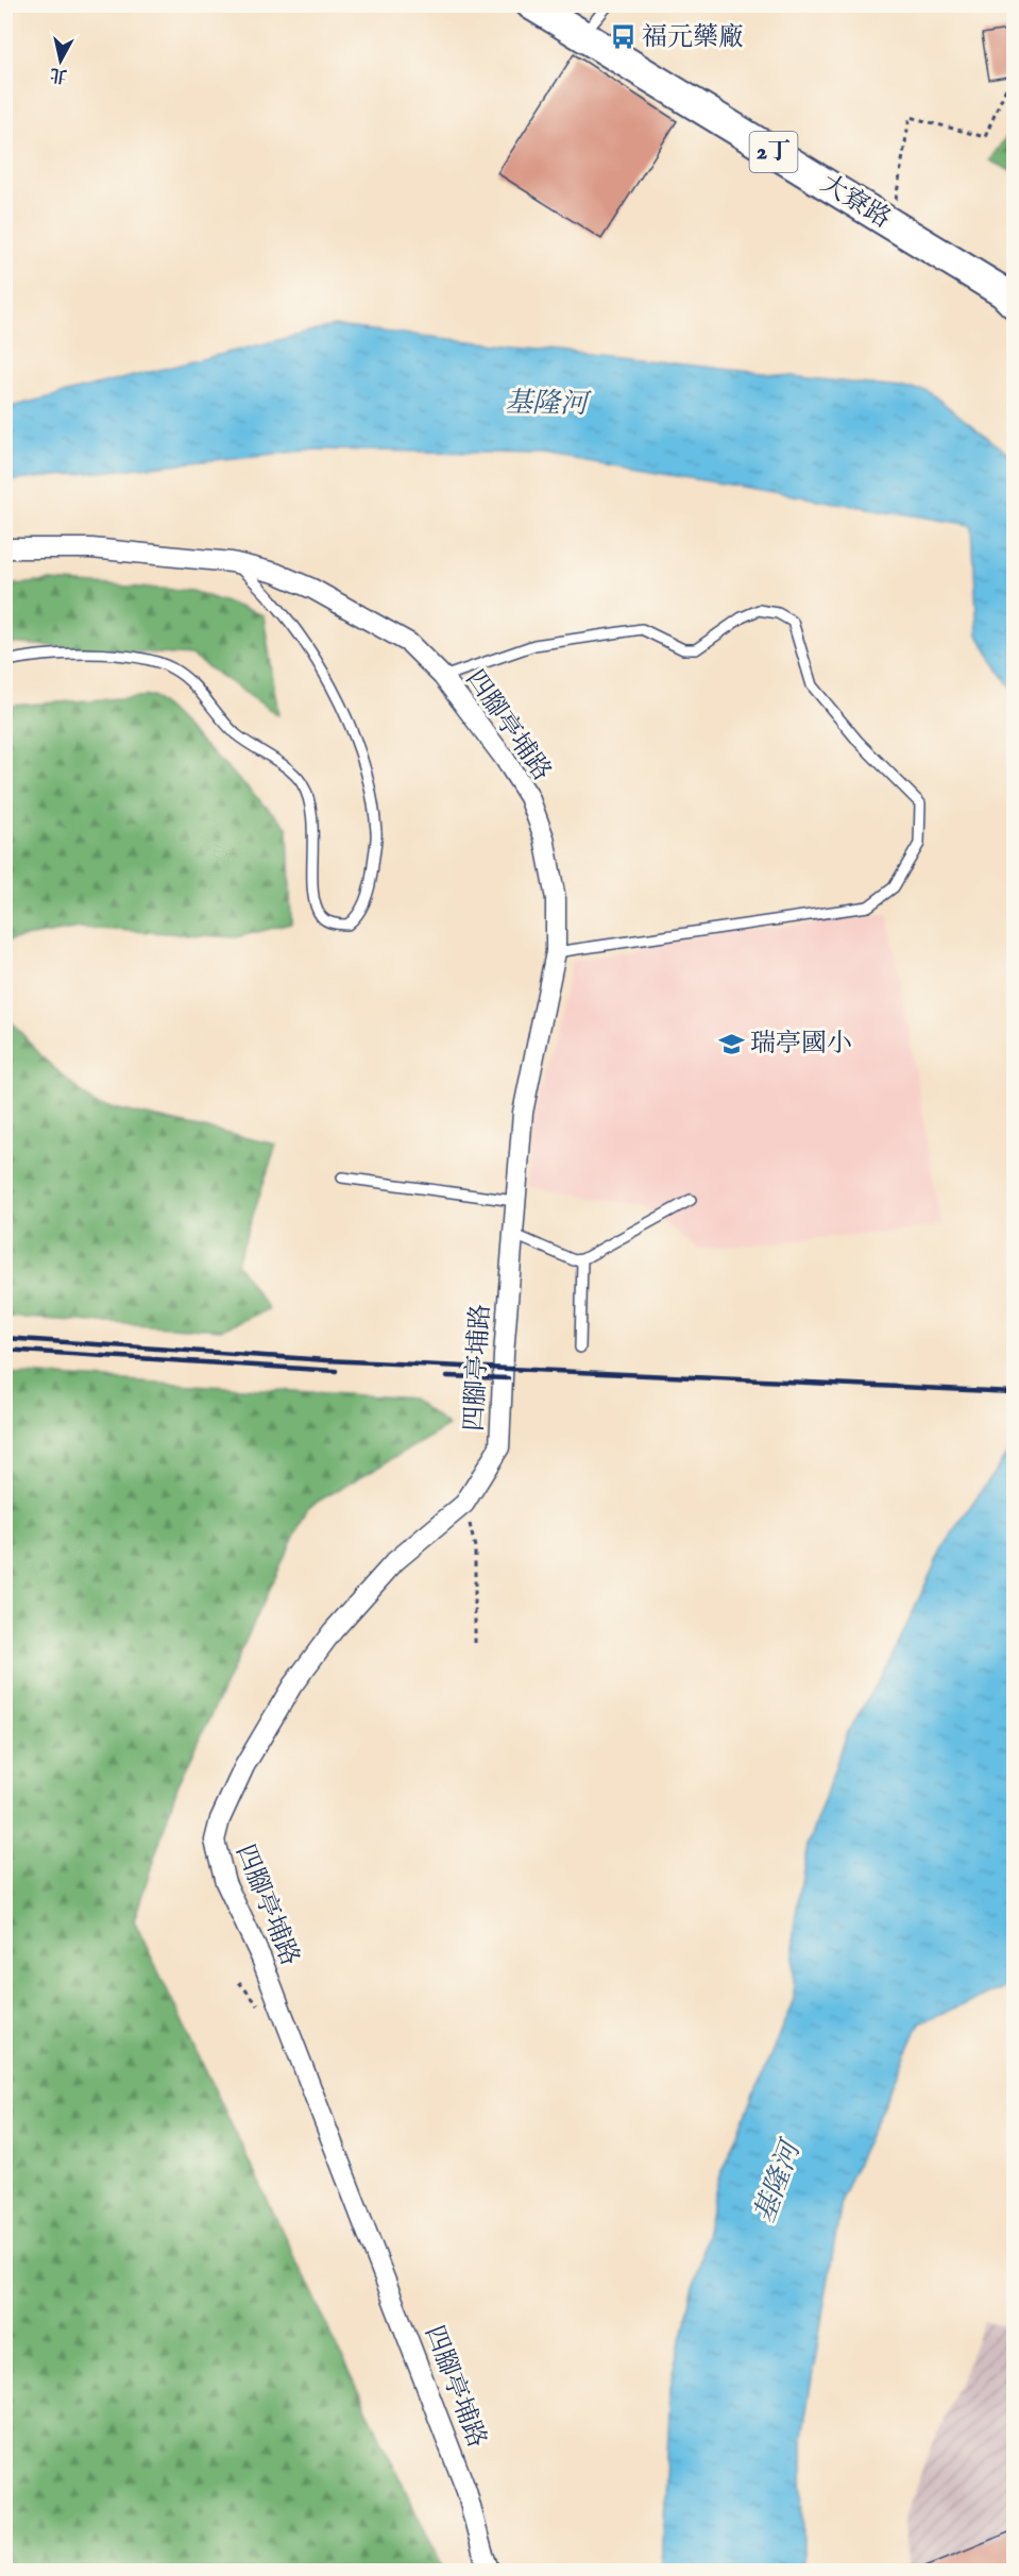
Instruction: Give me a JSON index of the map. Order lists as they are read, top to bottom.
{
  "streets": {
    "main road": ["2丁", "大寮路"],
    "street": ["四腳亭埔路"]
  },
  "water": ["基隆河"],
  "places": {
    "bus stop": ["福元藥廠"],
    "school or university": ["瑞亭國小"]
  },
  "north": "bottom"
}
